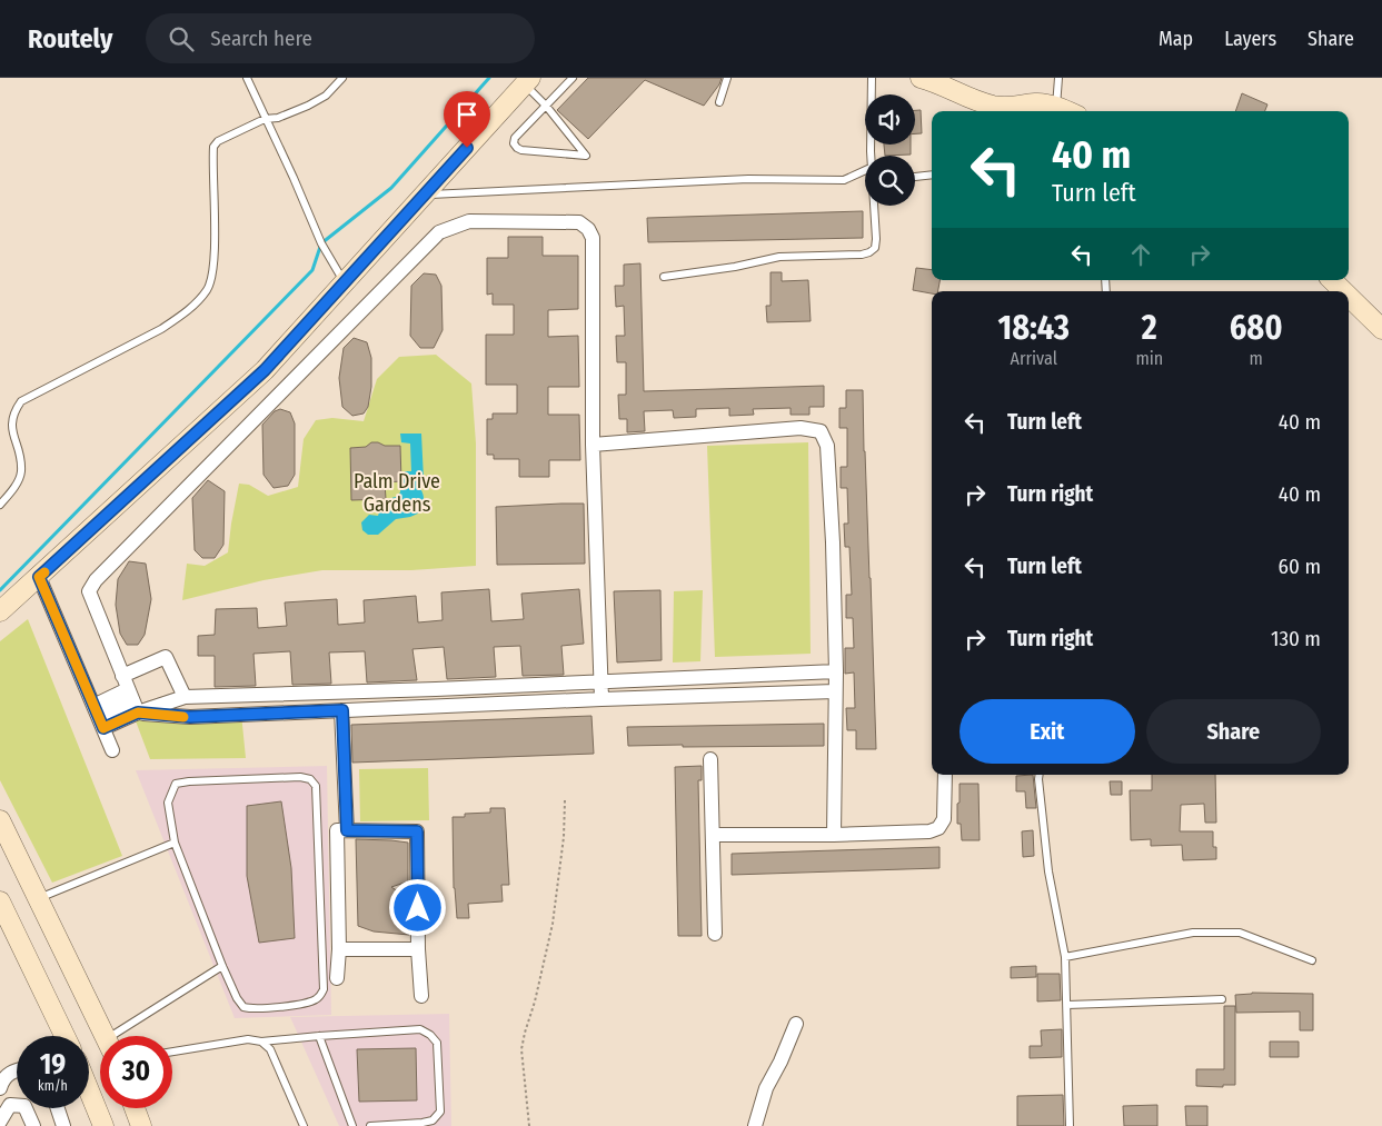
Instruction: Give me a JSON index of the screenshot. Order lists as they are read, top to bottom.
{
  "parks": ["Palm Drive Gardens"],
  "page": {
    "header": "Routely",
    "search": "Search here",
    "nav": ["Map", "Layers", "Share"],
    "turn": ["40 m", "Turn left"],
    "eta": [
      "18:43",
      "Arrival",
      "2",
      "min",
      "680",
      "m"
    ],
    "list": [
      {
        "name": "Turn left",
        "value": "40 m"
      },
      {
        "name": "Turn right",
        "value": "40 m"
      },
      {
        "name": "Turn left",
        "value": "60 m"
      },
      {
        "name": "Turn right",
        "value": "130 m"
      }
    ],
    "buttons": ["Exit", "Share"],
    "speed": "19 km/h",
    "limit": "30"
  }
}
